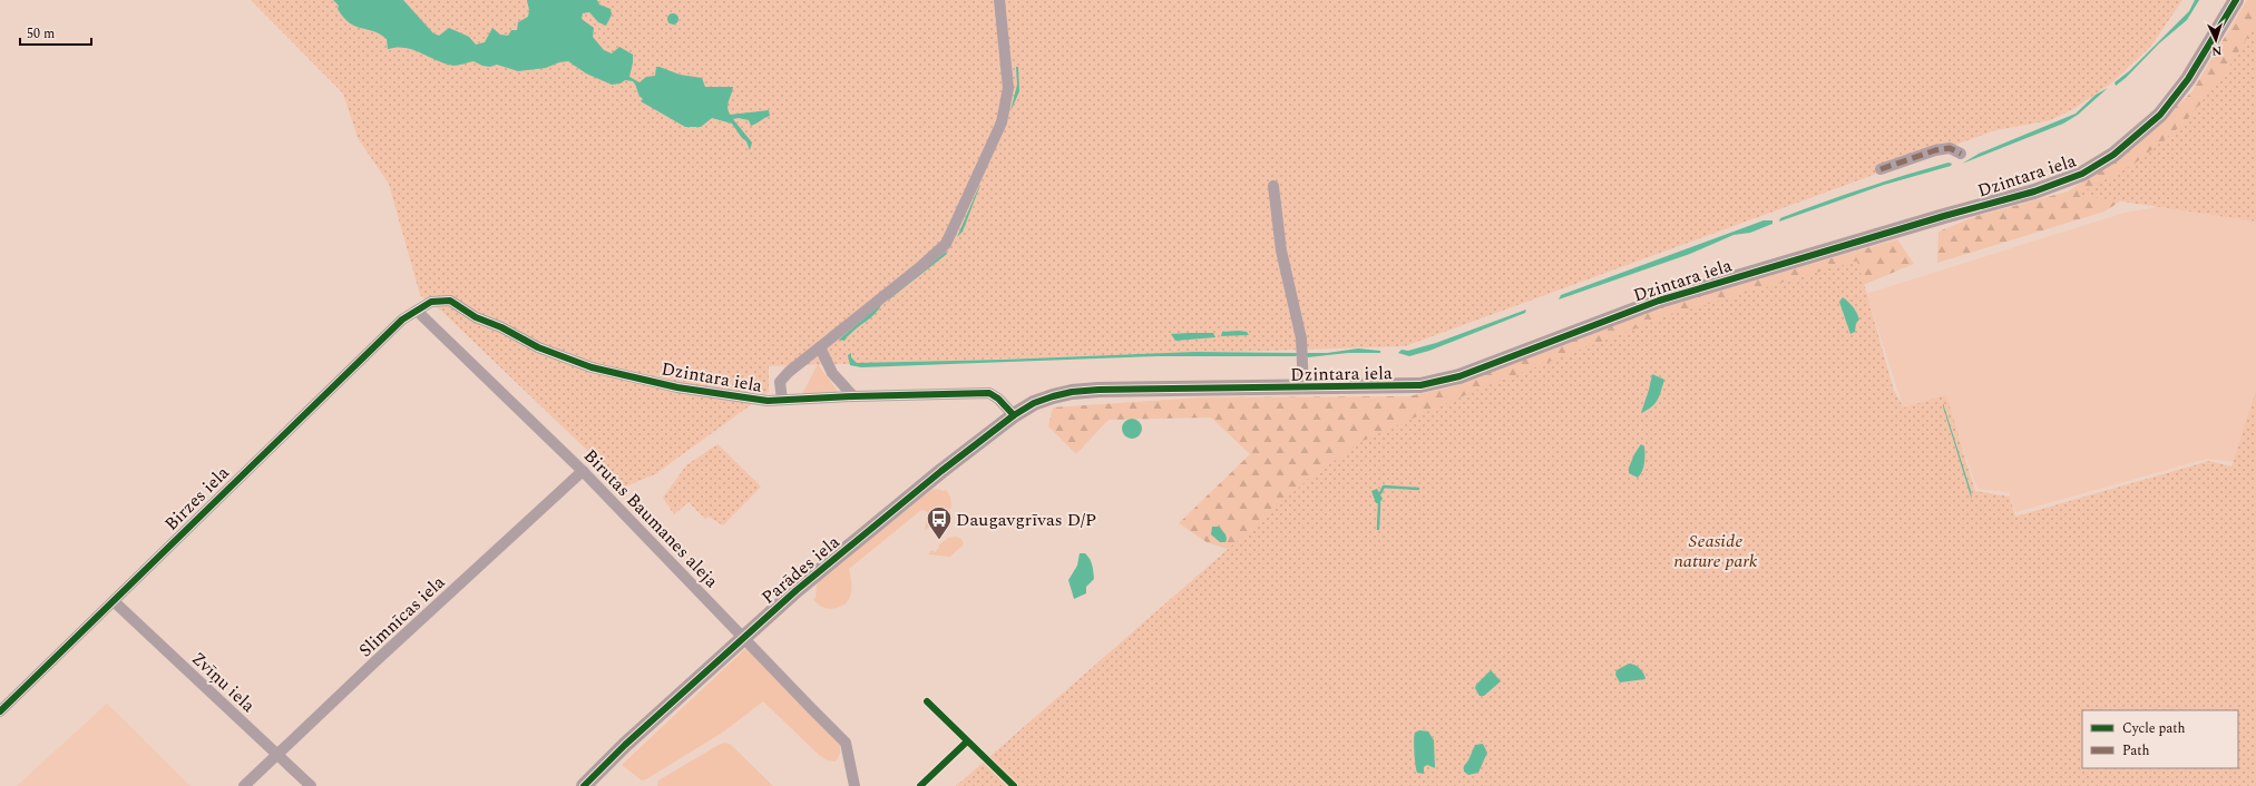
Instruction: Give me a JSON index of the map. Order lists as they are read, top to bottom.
{
  "streets": {
    "street": [
      "Dzintara iela",
      "Birzes iela",
      "Birutas Baumanes aleja",
      "Parādes iela",
      "Slimnīcas iela",
      "Zvīņu iela"
    ]
  },
  "crossings": [
    ["Dzintara iela", "Birzes iela"],
    ["Dzintara iela", "Birutas Baumanes aleja"],
    ["Dzintara iela", "Parādes iela"],
    ["Birzes iela", "Birutas Baumanes aleja"],
    ["Birzes iela", "Zvīņu iela"],
    ["Birutas Baumanes aleja", "Parādes iela"],
    ["Birutas Baumanes aleja", "Slimnīcas iela"],
    ["Slimnīcas iela", "Zvīņu iela"]
  ],
  "parks": ["Seaside nature park"],
  "places": {
    "bus stop": ["Daugavgrīvas D/P"]
  },
  "legend": ["Cycle path", "Path"],
  "scale_bar": "50 m",
  "north": "bottom"
}
